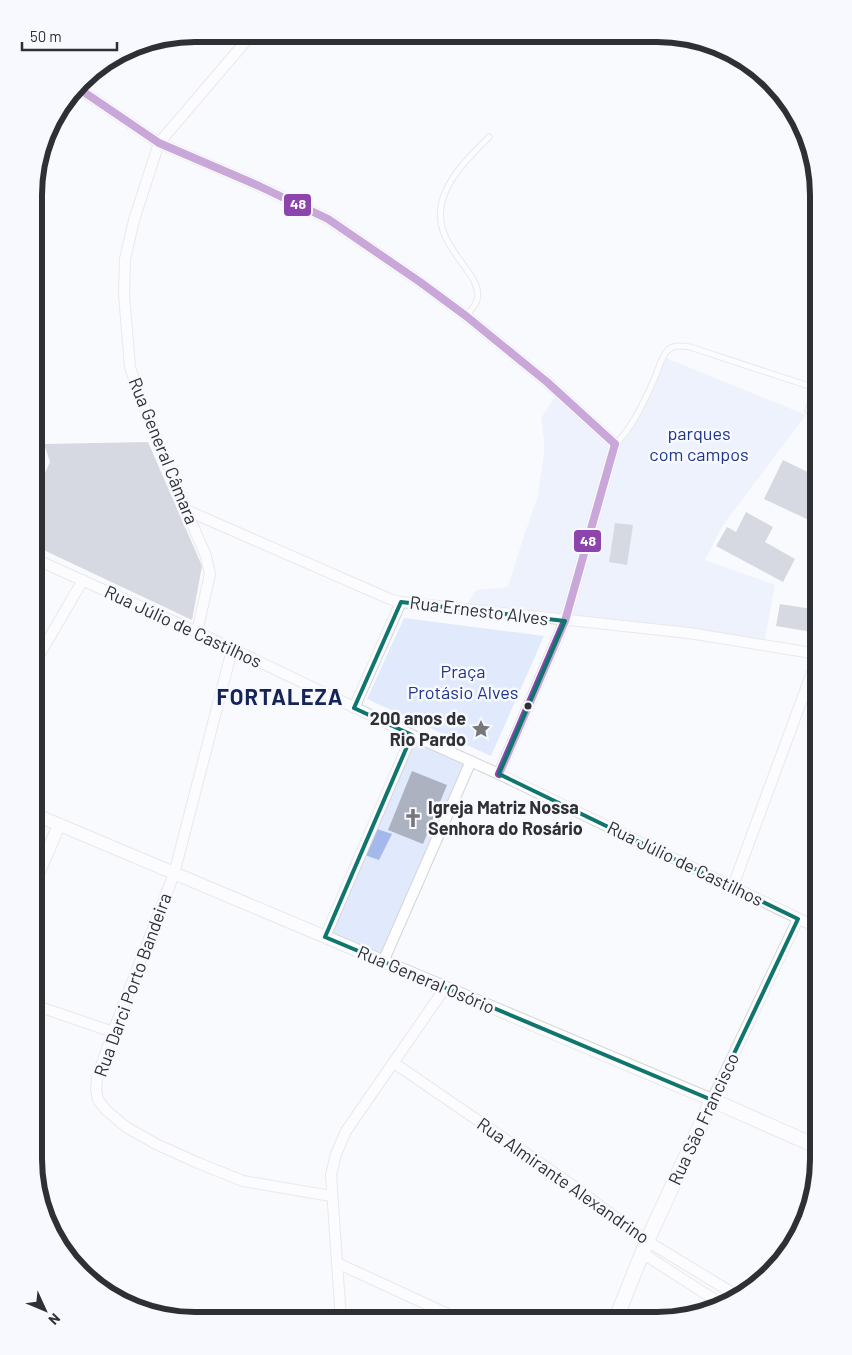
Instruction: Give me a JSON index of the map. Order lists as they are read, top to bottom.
{
  "streets": {
    "main road": ["Rua General Osório", "Rua São Francisco"],
    "street": [
      "Rua General Câmara",
      "Rua Ernesto Alves",
      "Rua Júlio de Castilhos",
      "Rua Darci Porto Bandeira",
      "Rua Almirante Alexandrino"
    ]
  },
  "crossings": [
    ["Rua General Câmara", "Rua Ernesto Alves"],
    ["Rua General Câmara", "Rua Júlio de Castilhos"],
    ["Rua Júlio de Castilhos", "Rua Darci Porto Bandeira"],
    ["Rua Júlio de Castilhos", "Rua São Francisco"],
    ["Rua General Osório", "Rua Darci Porto Bandeira"],
    ["Rua General Osório", "Rua São Francisco"],
    ["Rua São Francisco", "Rua Almirante Alexandrino"]
  ],
  "districts": ["FORTALEZA"],
  "parks": ["parques com campos", "Praça Protásio Alves"],
  "places": {
    "place": ["200 anos de Rio Pardo"],
    "church": ["Igreja Matriz Nossa Senhora do Rosário"]
  },
  "lines": ["transit line 48"],
  "scale_bar": "50 m",
  "north": "bottom right"
}
